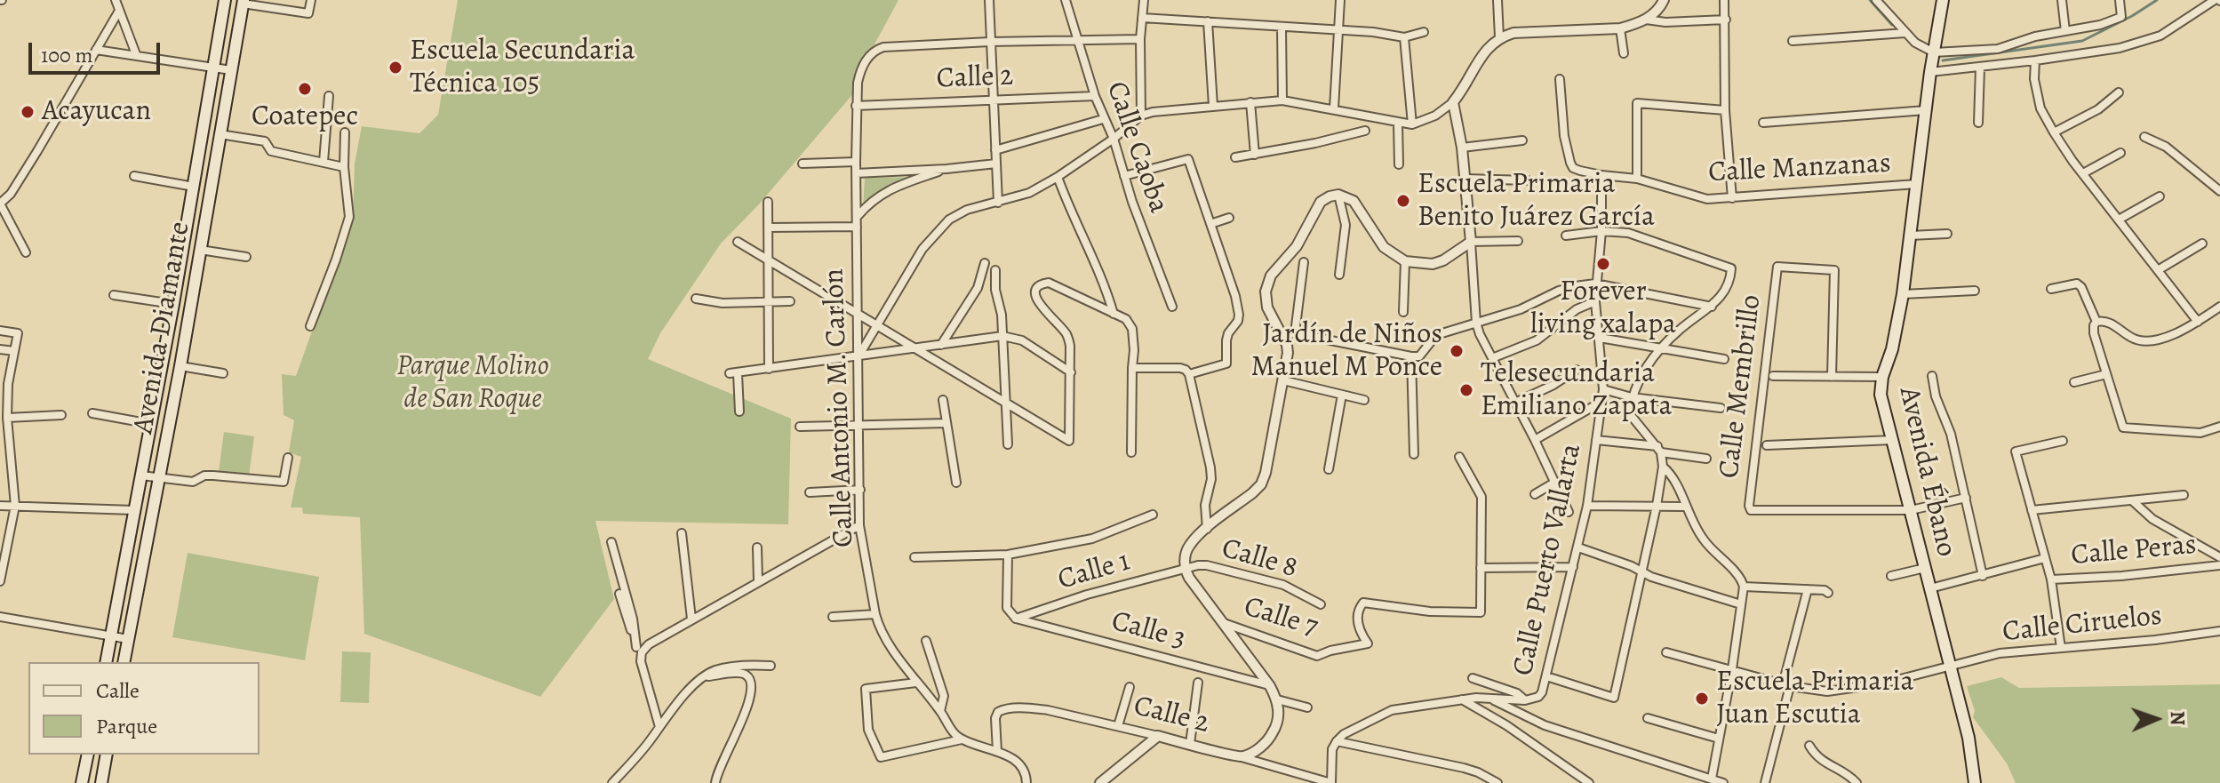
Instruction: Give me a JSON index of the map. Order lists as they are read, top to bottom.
{
  "streets": {
    "main road": ["Avenida Diamante", "Avenida Ébano"],
    "street": [
      "Calle 2",
      "Calle Caoba",
      "Calle Manzanas",
      "Calle Membrillo",
      "Calle Antonio M. Carlón",
      "Calle Peras",
      "Calle 8",
      "Calle Puerto Vallarta",
      "Calle 1",
      "Calle 7",
      "Calle Ciruelos",
      "Calle 3"
    ]
  },
  "crossings": [
    ["Calle 2", "Calle Caoba"],
    ["Calle 2", "Calle Antonio M. Carlón"],
    ["Calle Manzanas", "Avenida Ébano"],
    ["Calle Manzanas", "Calle Puerto Vallarta"],
    ["Calle Membrillo", "Avenida Ébano"],
    ["Avenida Ébano", "Calle Ciruelos"],
    ["Calle 8", "Calle 1"],
    ["Calle 1", "Calle 3"]
  ],
  "parks": ["Parque Molino de San Roque"],
  "places": [
    "Escuela Secundaria Técnica 105",
    "Coatepec",
    "Acayucan",
    "Escuela Primaria Benito Juárez García",
    "Forever living xalapa",
    "Jardín de Niños Manuel M Ponce",
    "Telesecundaria Emiliano Zapata",
    "Escuela Primaria Juan Escutia"
  ],
  "legend": ["Calle", "Parque"],
  "scale_bar": "100 m",
  "north": "right"
}
